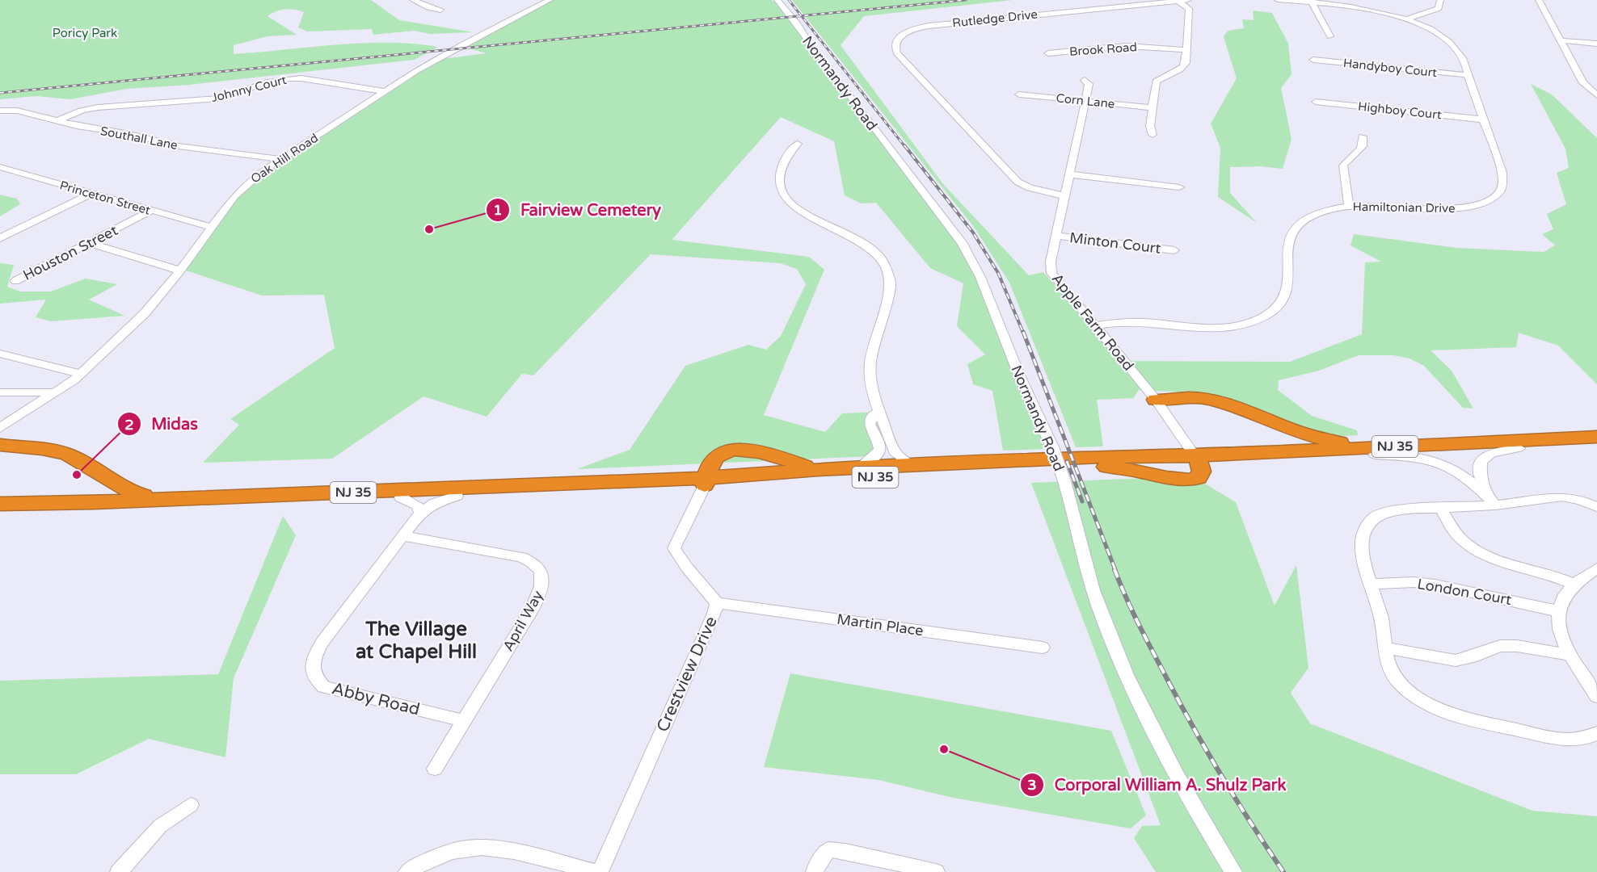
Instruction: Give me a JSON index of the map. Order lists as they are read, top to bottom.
{
  "streets": {
    "highway": ["NJ 35"],
    "street": [
      "Rutledge Drive",
      "Brook Road",
      "Handyboy Court",
      "Normandy Road",
      "Johnny Court",
      "Corn Lane",
      "Highboy Court",
      "Southall Lane",
      "Oak Hill Road",
      "Princeton Street",
      "Hamiltonian Drive",
      "Minton Court",
      "Houston Street",
      "Apple Farm Road",
      "London Court",
      "April Way",
      "Martin Place",
      "Crestview Drive",
      "Abby Road"
    ]
  },
  "crossings": [
    ["Rutledge Drive", "Apple Farm Road"],
    ["Handyboy Court", "Hamiltonian Drive"],
    ["Johnny Court", "Southall Lane"],
    ["Johnny Court", "Oak Hill Road"],
    ["Corn Lane", "Apple Farm Road"],
    ["Highboy Court", "Hamiltonian Drive"],
    ["Southall Lane", "Oak Hill Road"],
    ["Oak Hill Road", "Princeton Street"],
    ["Princeton Street", "Houston Street"],
    ["Hamiltonian Drive", "Apple Farm Road"],
    ["Minton Court", "Apple Farm Road"],
    ["Apple Farm Road", "NJ 35"],
    ["NJ 35", "Crestview Drive"],
    ["NJ 35", "Abby Road"],
    ["April Way", "Abby Road"],
    ["Martin Place", "Crestview Drive"]
  ],
  "districts": ["The Village at Chapel Hill"],
  "parks": ["Poricy Park"],
  "places": ["Fairview Cemetery", "Midas", "Corporal William A. Shulz Park"]
}
